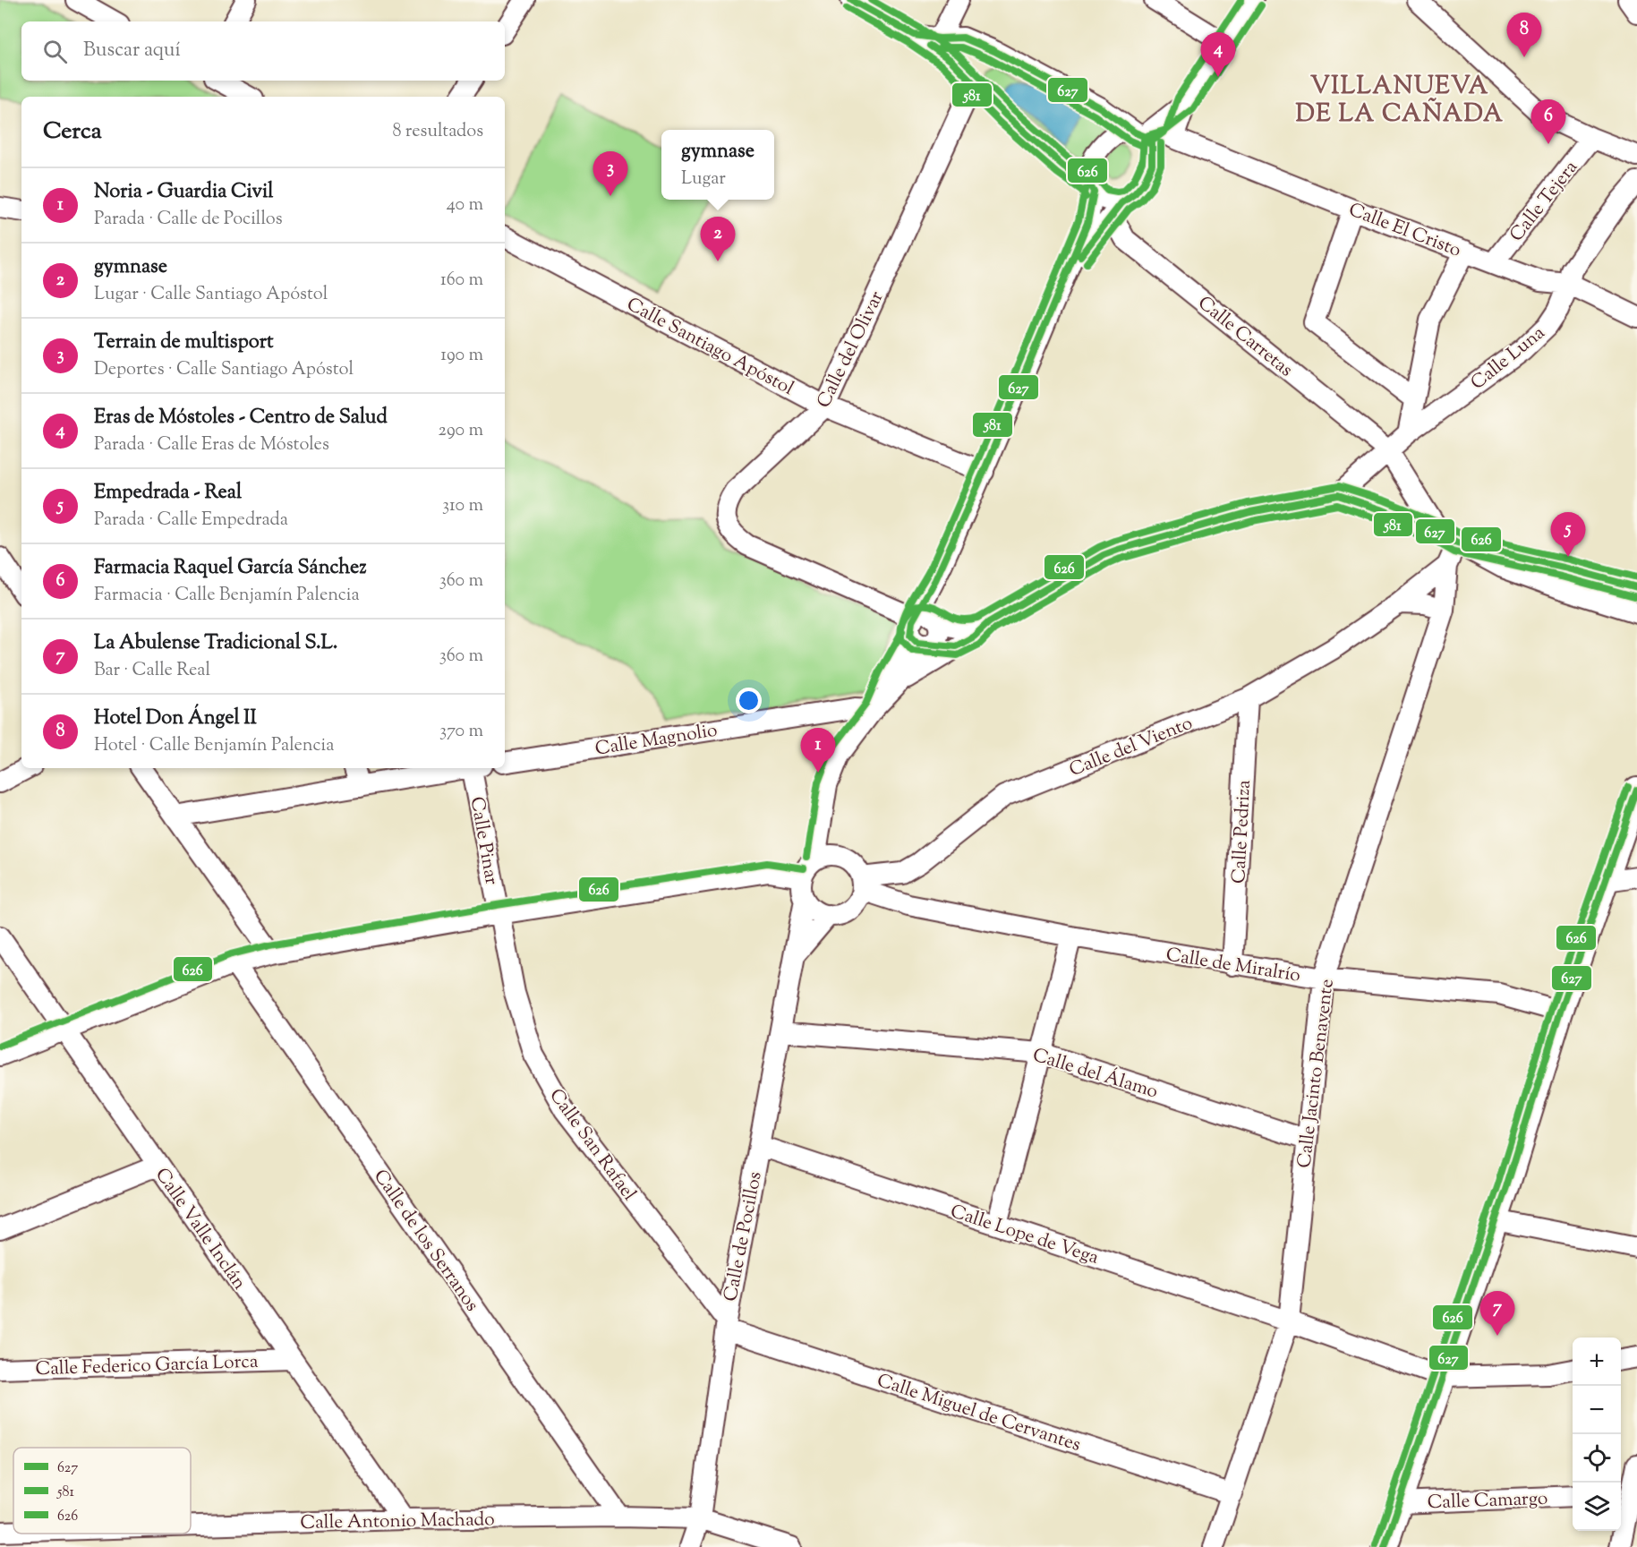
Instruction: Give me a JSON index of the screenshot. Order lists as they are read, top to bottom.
{
  "streets": {
    "street": [
      "Calle Tejera",
      "Calle El Cristo",
      "Calle Carretas",
      "Calle Santiago Apóstol",
      "Calle del Olivar",
      "Calle Luna",
      "Calle Magnolio",
      "Calle del Viento",
      "Calle Pedriza",
      "Calle Pinar",
      "Calle de Miralrío",
      "Calle del Álamo",
      "Calle Jacinto Benavente",
      "Calle San Rafael",
      "Calle Valle Inclán",
      "Calle Lope de Vega",
      "Calle de Pocillos",
      "Calle de los Serranos",
      "Calle Federico García Lorca",
      "Calle Miguel de Cervantes",
      "Calle Camargo",
      "Calle Antonio Machado"
    ]
  },
  "crossings": [
    ["Calle Tejera", "Calle El Cristo"],
    ["Calle El Cristo", "Calle Luna"],
    ["Calle Carretas", "Calle Luna"],
    ["Calle Carretas", "Calle Jacinto Benavente"],
    ["Calle Santiago Apóstol", "Calle del Olivar"],
    ["Calle del Viento", "Calle Pedriza"],
    ["Calle del Viento", "Calle de Miralrío"],
    ["Calle del Viento", "Calle Jacinto Benavente"],
    ["Calle del Viento", "Calle de Pocillos"],
    ["Calle Pedriza", "Calle de Miralrío"],
    ["Calle Pinar", "Calle San Rafael"],
    ["Calle de Miralrío", "Calle Jacinto Benavente"],
    ["Calle de Miralrío", "Calle de Pocillos"],
    ["Calle del Álamo", "Calle Jacinto Benavente"],
    ["Calle del Álamo", "Calle de Pocillos"],
    ["Calle Jacinto Benavente", "Calle Lope de Vega"],
    ["Calle Jacinto Benavente", "Calle Miguel de Cervantes"],
    ["Calle San Rafael", "Calle de Pocillos"],
    ["Calle San Rafael", "Calle Miguel de Cervantes"],
    ["Calle Valle Inclán", "Calle Federico García Lorca"],
    ["Calle Valle Inclán", "Calle Antonio Machado"],
    ["Calle Lope de Vega", "Calle de Pocillos"],
    ["Calle de Pocillos", "Calle Miguel de Cervantes"],
    ["Calle de Pocillos", "Calle Antonio Machado"],
    ["Calle de los Serranos", "Calle Antonio Machado"]
  ],
  "districts": ["VILLANUEVA DE LA CAÑADA"],
  "lines": ["transit line 627", "transit line 626", "transit line 581"],
  "legend": ["627", "581", "626"],
  "page": {
    "pins": [
      "8",
      "4",
      "6",
      "3",
      "2",
      "5",
      "1",
      "7"
    ],
    "search": "Buscar aquí",
    "heading": ["Cerca", "8 resultados"],
    "popup": ["gymnase", "Lugar"],
    "list": [
      {
        "mark": "1",
        "name": "Noria - Guardia Civil",
        "note": "Parada · Calle de Pocillos",
        "value": "40 m"
      },
      {
        "mark": "2",
        "name": "gymnase",
        "note": "Lugar · Calle Santiago Apóstol",
        "value": "160 m"
      },
      {
        "mark": "3",
        "name": "Terrain de multisport",
        "note": "Deportes · Calle Santiago Apóstol",
        "value": "190 m"
      },
      {
        "mark": "4",
        "name": "Eras de Móstoles - Centro de Salud",
        "note": "Parada · Calle Eras de Móstoles",
        "value": "290 m"
      },
      {
        "mark": "5",
        "name": "Empedrada - Real",
        "note": "Parada · Calle Empedrada",
        "value": "310 m"
      },
      {
        "mark": "6",
        "name": "Farmacia Raquel García Sánchez",
        "note": "Farmacia · Calle Benjamín Palencia",
        "value": "360 m"
      },
      {
        "mark": "7",
        "name": "La Abulense Tradicional S.L.",
        "note": "Bar · Calle Real",
        "value": "360 m"
      },
      {
        "mark": "8",
        "name": "Hotel Don Ángel II",
        "note": "Hotel · Calle Benjamín Palencia",
        "value": "370 m"
      }
    ],
    "map_buttons": ["+", "−"]
  }
}
